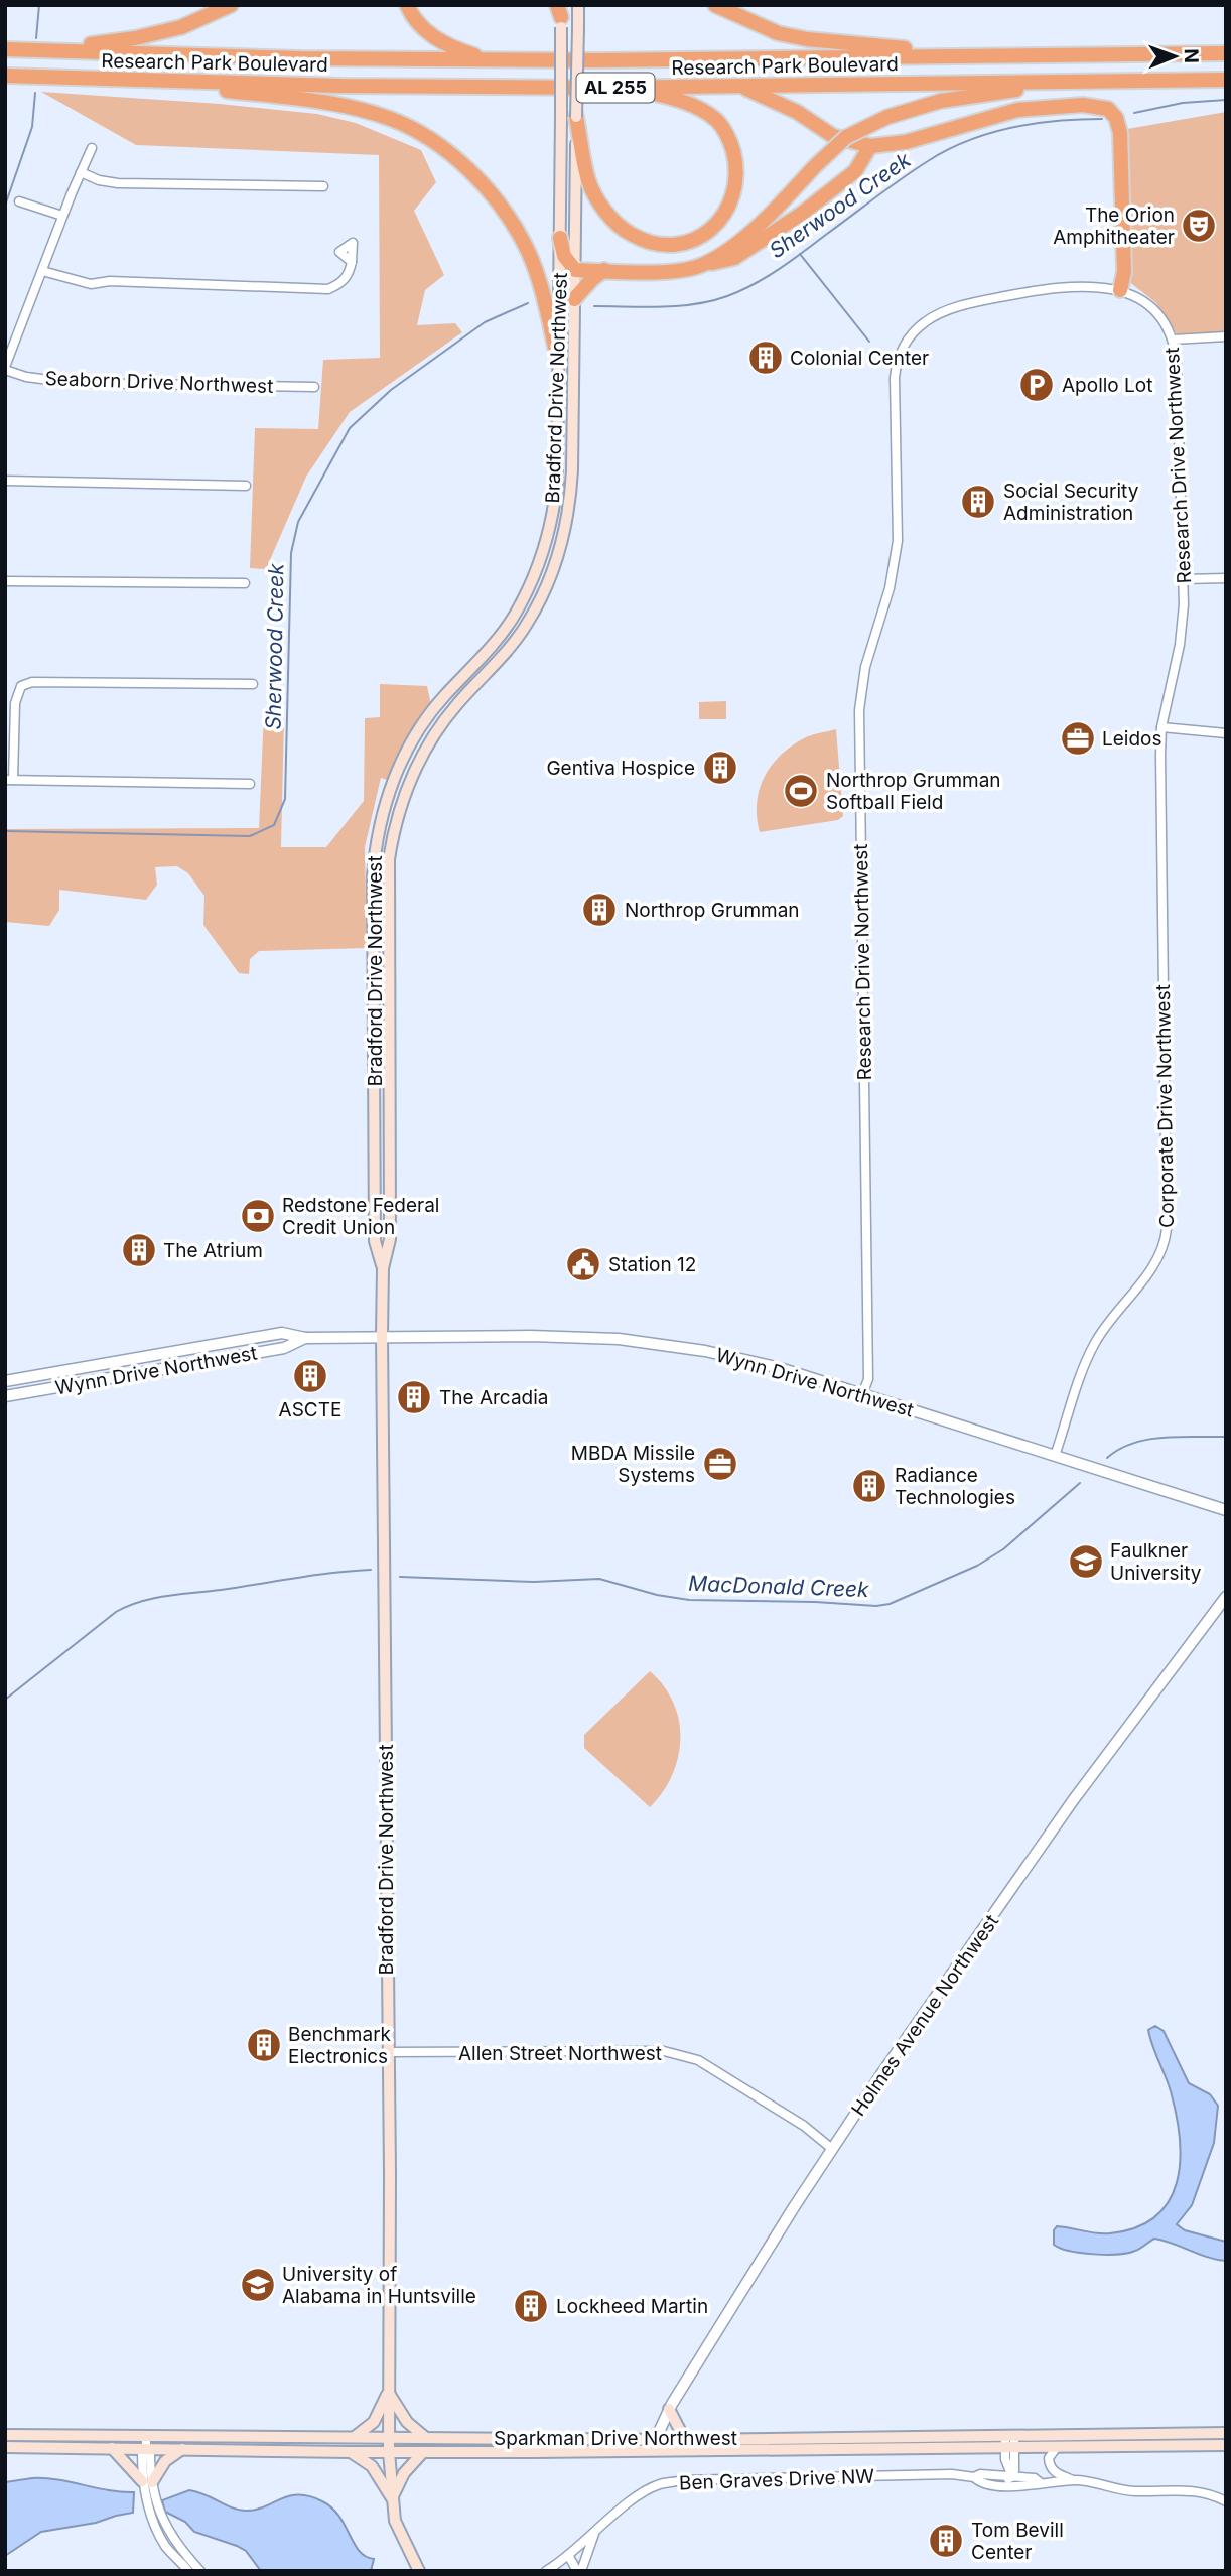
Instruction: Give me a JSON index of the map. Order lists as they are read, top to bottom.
{
  "streets": {
    "highway": ["Research Park Boulevard", "AL 255"],
    "main road": ["Bradford Drive Northwest", "Sparkman Drive Northwest"],
    "street": [
      "Seaborn Drive Northwest",
      "Research Drive Northwest",
      "Corporate Drive Northwest",
      "Wynn Drive Northwest",
      "Holmes Avenue Northwest",
      "Allen Street Northwest",
      "Ben Graves Drive NW"
    ]
  },
  "crossings": [
    ["Bradford Drive Northwest", "Wynn Drive Northwest"],
    ["Bradford Drive Northwest", "Allen Street Northwest"],
    ["Bradford Drive Northwest", "Sparkman Drive Northwest"],
    ["Research Drive Northwest", "Corporate Drive Northwest"],
    ["Research Drive Northwest", "Wynn Drive Northwest"],
    ["Corporate Drive Northwest", "Wynn Drive Northwest"],
    ["Holmes Avenue Northwest", "Allen Street Northwest"],
    ["Holmes Avenue Northwest", "Sparkman Drive Northwest"]
  ],
  "water": ["Sherwood Creek", "MacDonald Creek"],
  "places": {
    "theatre": ["The Orion Amphitheater"],
    "building": [
      "Colonial Center",
      "Social Security Administration",
      "Gentiva Hospice",
      "Northrop Grumman",
      "The Atrium",
      "ASCTE",
      "The Arcadia",
      "Radiance Technologies",
      "Benchmark Electronics",
      "Lockheed Martin",
      "Tom Bevill Center"
    ],
    "parking": ["Apollo Lot"],
    "office": ["Leidos", "MBDA Missile Systems"],
    "sports": ["Northrop Grumman Softball Field"],
    "bank": ["Redstone Federal Credit Union"],
    "public building": ["Station 12"],
    "school or university": ["Faulkner University", "University of Alabama in Huntsville"]
  },
  "north": "right"
}
